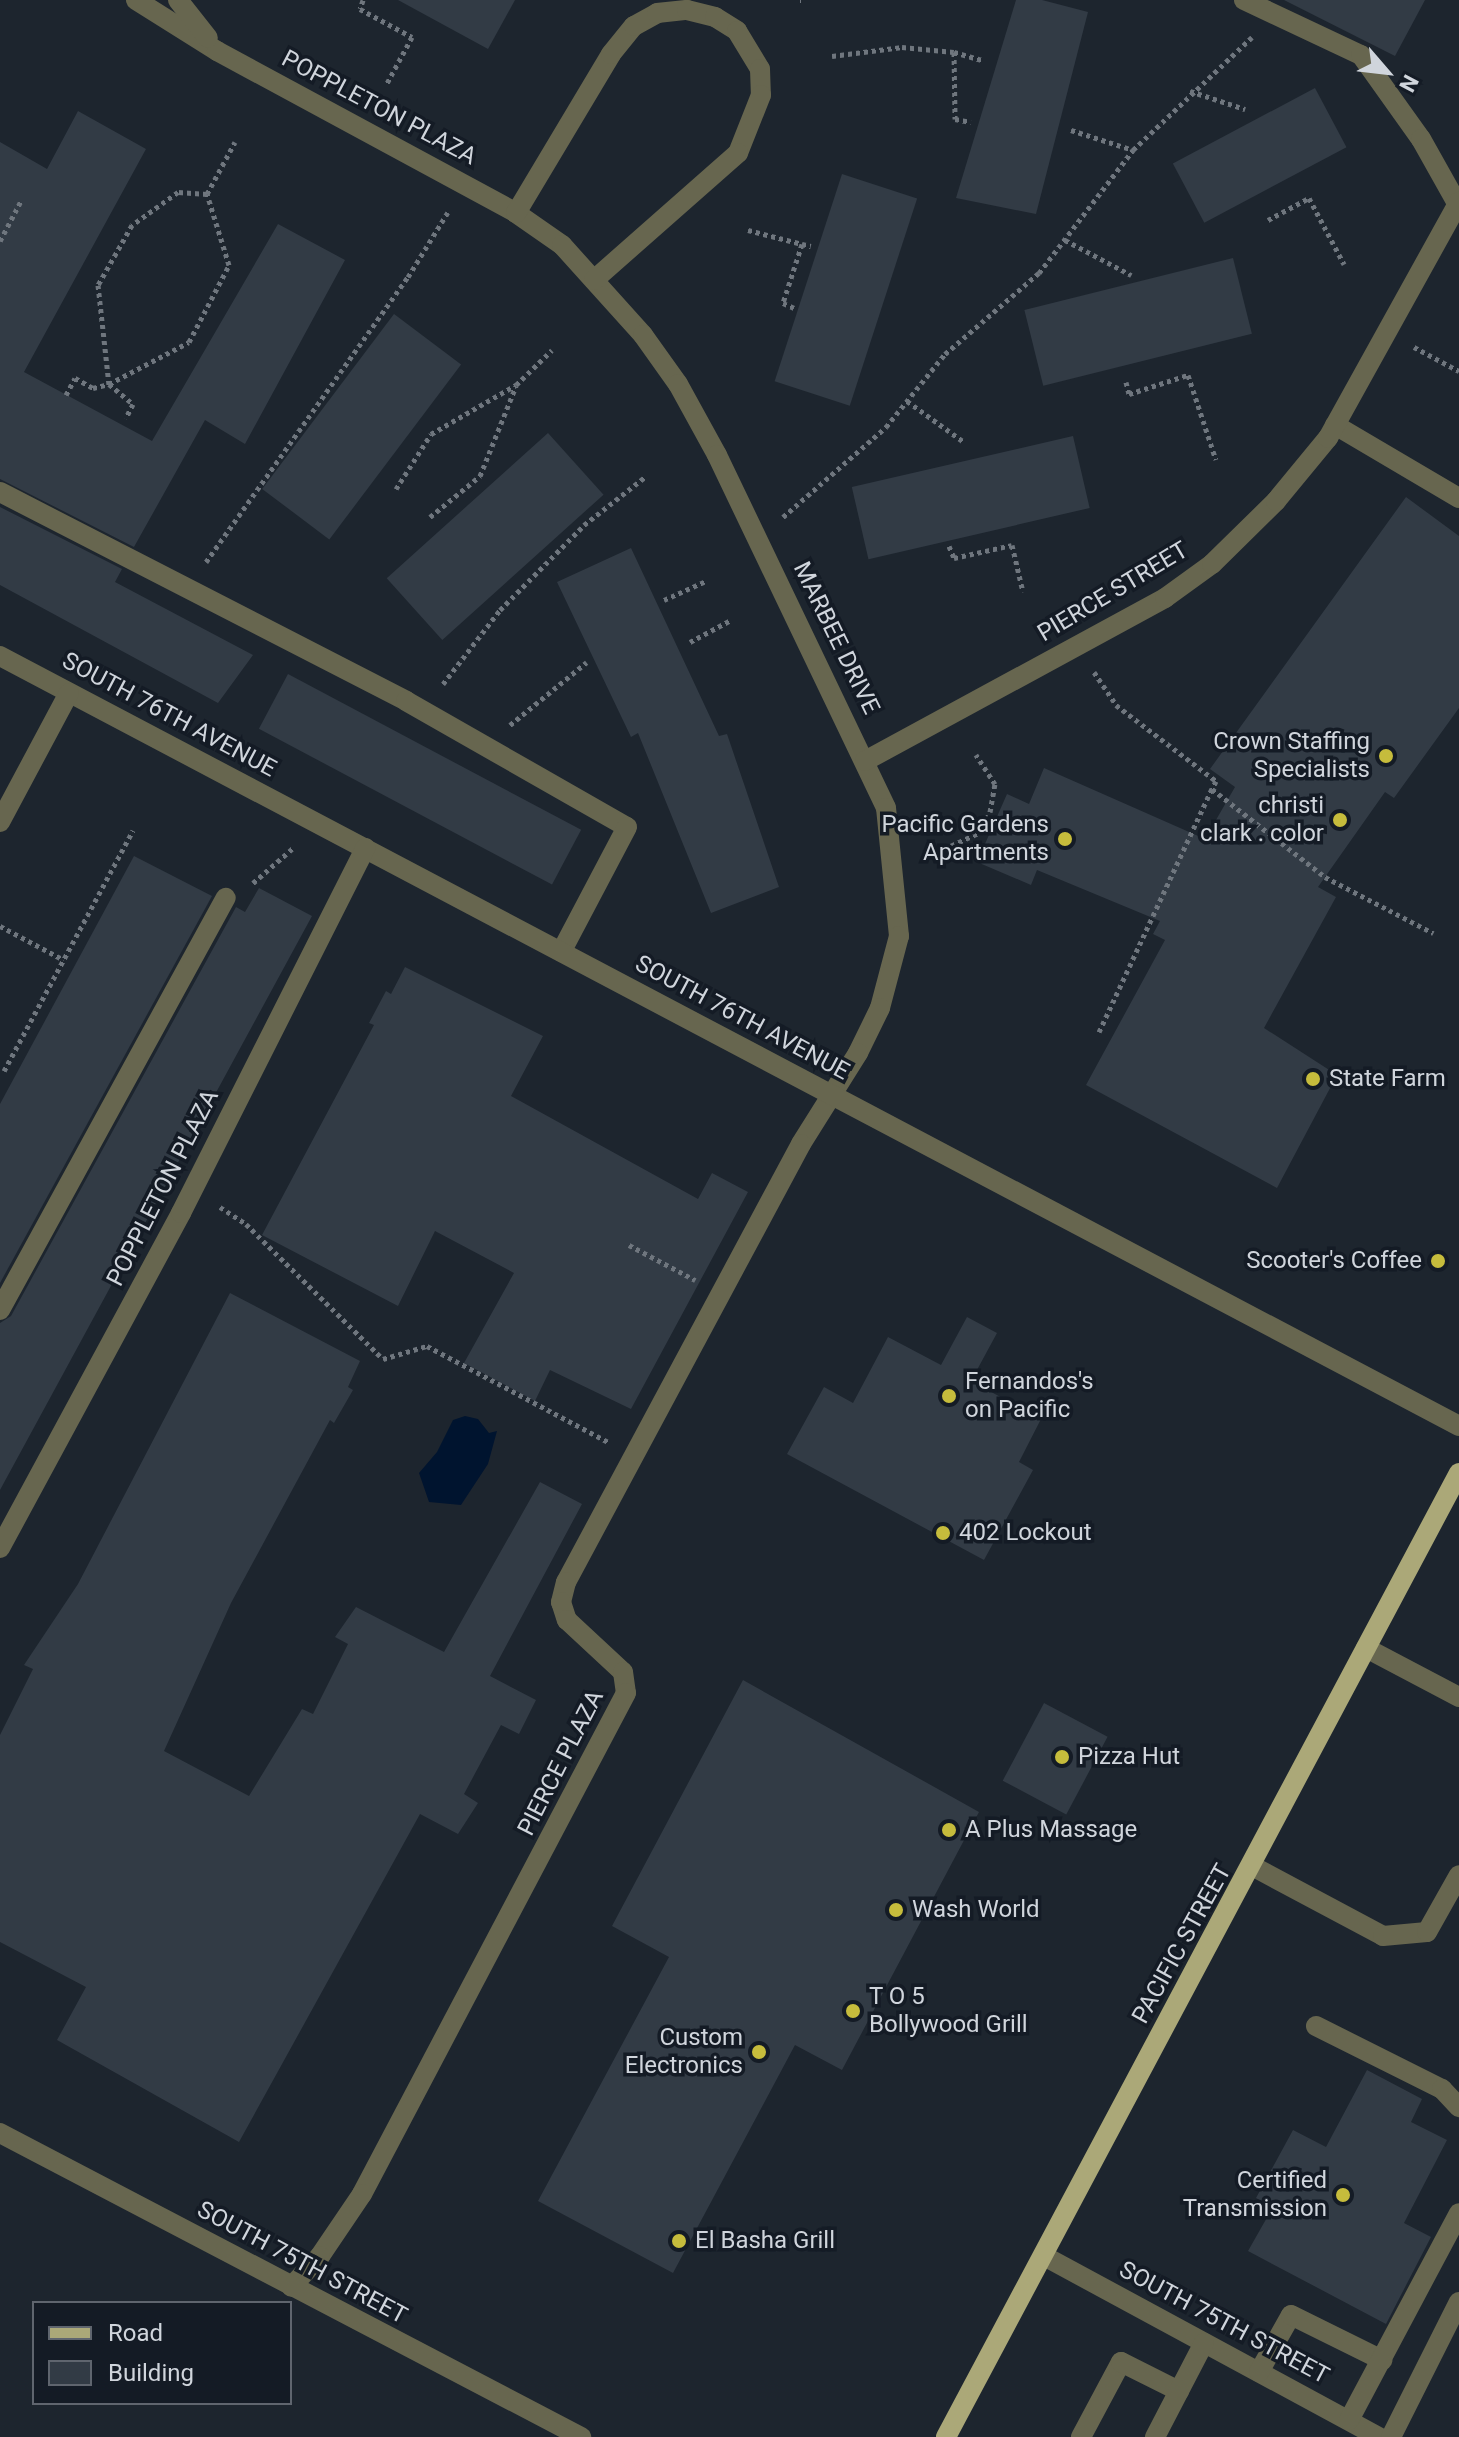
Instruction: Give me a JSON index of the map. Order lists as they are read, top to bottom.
{
  "streets": {
    "main road": ["PACIFIC STREET"],
    "street": [
      "POPPLETON PLAZA",
      "PIERCE STREET",
      "MARBEE DRIVE",
      "SOUTH 76TH AVENUE",
      "PIERCE PLAZA",
      "SOUTH 75TH STREET"
    ]
  },
  "crossings": [
    ["POPPLETON PLAZA", "MARBEE DRIVE"],
    ["POPPLETON PLAZA", "SOUTH 76TH AVENUE"],
    ["PIERCE STREET", "MARBEE DRIVE"],
    ["MARBEE DRIVE", "SOUTH 76TH AVENUE"],
    ["MARBEE DRIVE", "PIERCE PLAZA"],
    ["SOUTH 76TH AVENUE", "PIERCE PLAZA"],
    ["PIERCE PLAZA", "SOUTH 75TH STREET"],
    ["PACIFIC STREET", "SOUTH 75TH STREET"]
  ],
  "places": [
    "Crown Staffing Specialists",
    "christi clark . color",
    "Pacific Gardens Apartments",
    "State Farm",
    "Scooter's Coffee",
    "Fernandos's on Pacific",
    "402 Lockout",
    "Pizza Hut",
    "A Plus Massage",
    "Wash World",
    "T O 5 Bollywood Grill",
    "Custom Electronics",
    "Certified Transmission",
    "El Basha Grill"
  ],
  "legend": ["Road", "Building"],
  "north": "bottom right"
}
